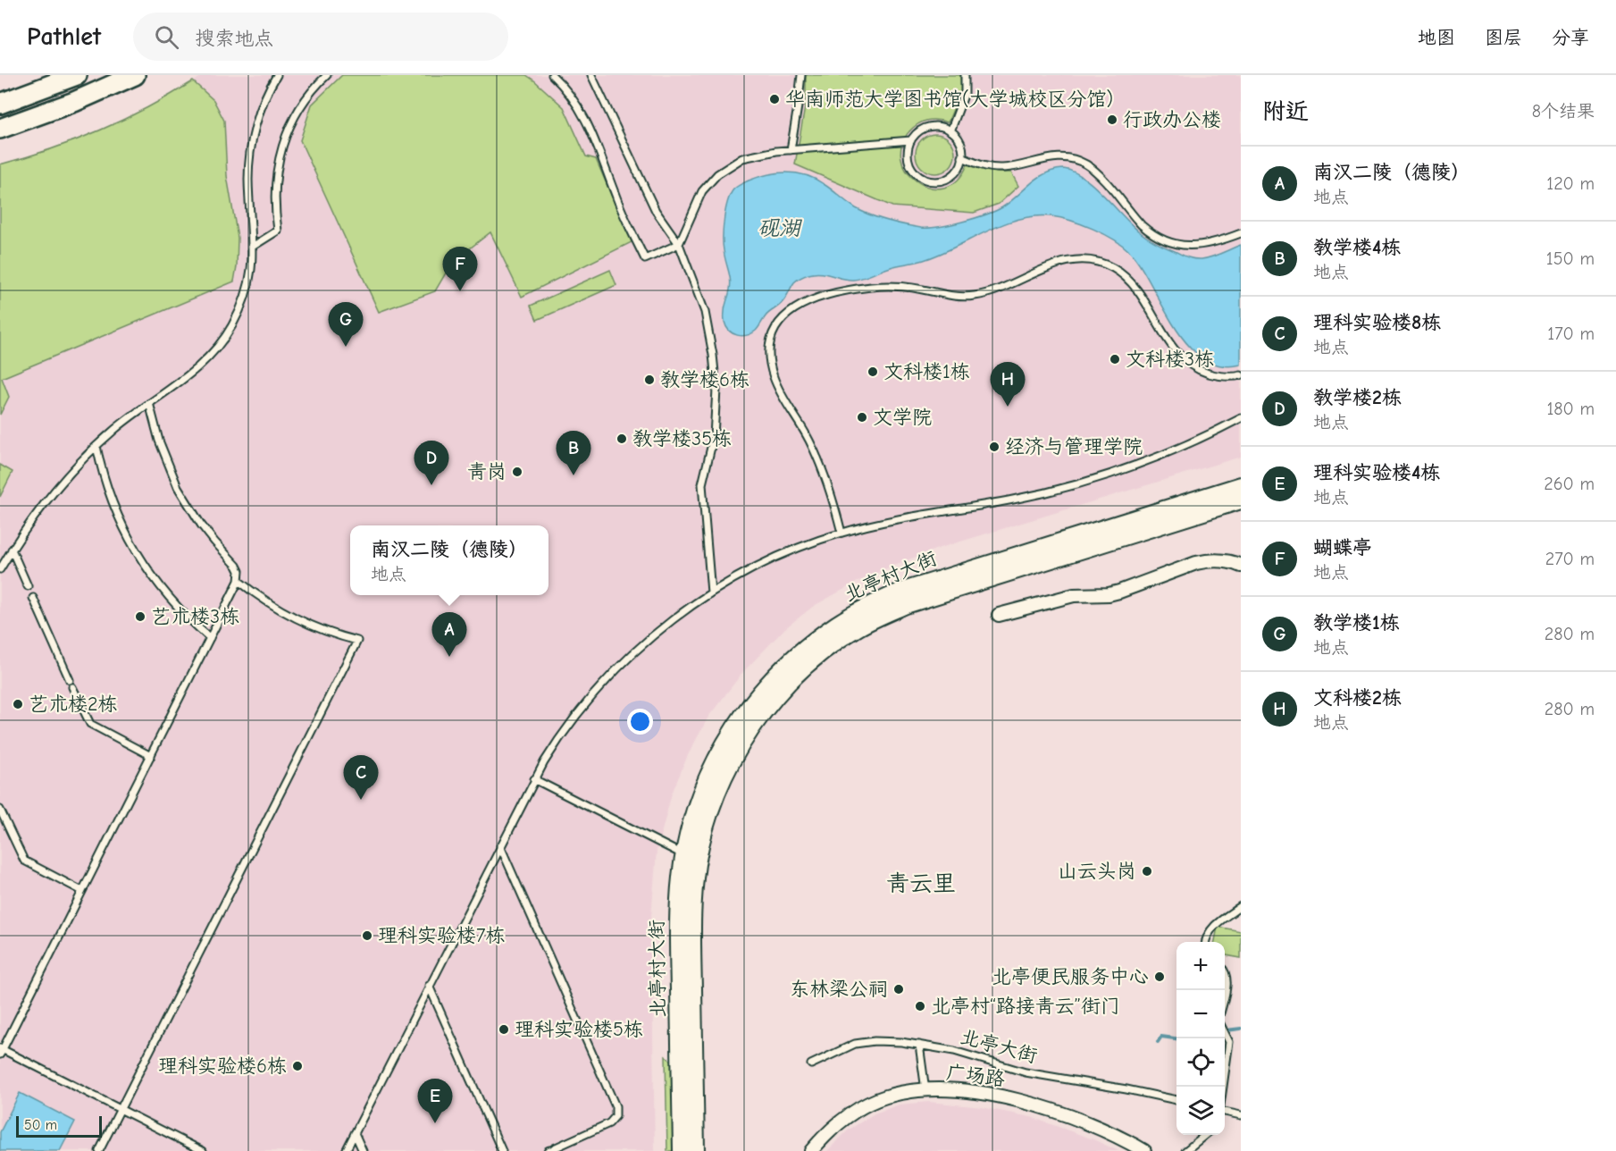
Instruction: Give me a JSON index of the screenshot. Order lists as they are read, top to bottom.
{
  "streets": {
    "main road": ["北亭村大街"],
    "street": ["广场路"],
    "lane": ["北亭大街"]
  },
  "districts": ["青云里"],
  "water": ["砚湖"],
  "places": [
    "华南师范大学图书馆(大学城校区分馆)",
    "行政办公楼",
    "文科楼3栋",
    "文科楼1栋",
    "教学楼6栋",
    "文学院",
    "教学楼35栋",
    "经济与管理学院",
    "青岗",
    "艺术楼3栋",
    "艺术楼2栋",
    "山云头岗",
    "理科实验楼7栋",
    "北亭便民服务中心",
    "东林梁公祠",
    "北亭村“路接青云”街门",
    "理科实验楼5栋",
    "理科实验楼6栋"
  ],
  "scale_bar": "50 m",
  "page": {
    "header": "Pathlet",
    "search": "搜索地点",
    "nav": ["地图", "图层", "分享"],
    "heading": ["附近", "8个结果"],
    "list": [
      {
        "mark": "A",
        "name": "南汉二陵（德陵）",
        "note": "地点",
        "value": "120 m"
      },
      {
        "mark": "B",
        "name": "教学楼4栋",
        "note": "地点",
        "value": "150 m"
      },
      {
        "mark": "C",
        "name": "理科实验楼8栋",
        "note": "地点",
        "value": "170 m"
      },
      {
        "mark": "D",
        "name": "教学楼2栋",
        "note": "地点",
        "value": "180 m"
      },
      {
        "mark": "E",
        "name": "理科实验楼4栋",
        "note": "地点",
        "value": "260 m"
      },
      {
        "mark": "F",
        "name": "蝴蝶亭",
        "note": "地点",
        "value": "270 m"
      },
      {
        "mark": "G",
        "name": "教学楼1栋",
        "note": "地点",
        "value": "280 m"
      },
      {
        "mark": "H",
        "name": "文科楼2栋",
        "note": "地点",
        "value": "280 m"
      }
    ],
    "pins": [
      "F",
      "G",
      "H",
      "B",
      "D",
      "A",
      "C",
      "E"
    ],
    "popup": ["南汉二陵（德陵）", "地点"],
    "map_buttons": ["+", "−"],
    "scale": "50 m"
  }
}
